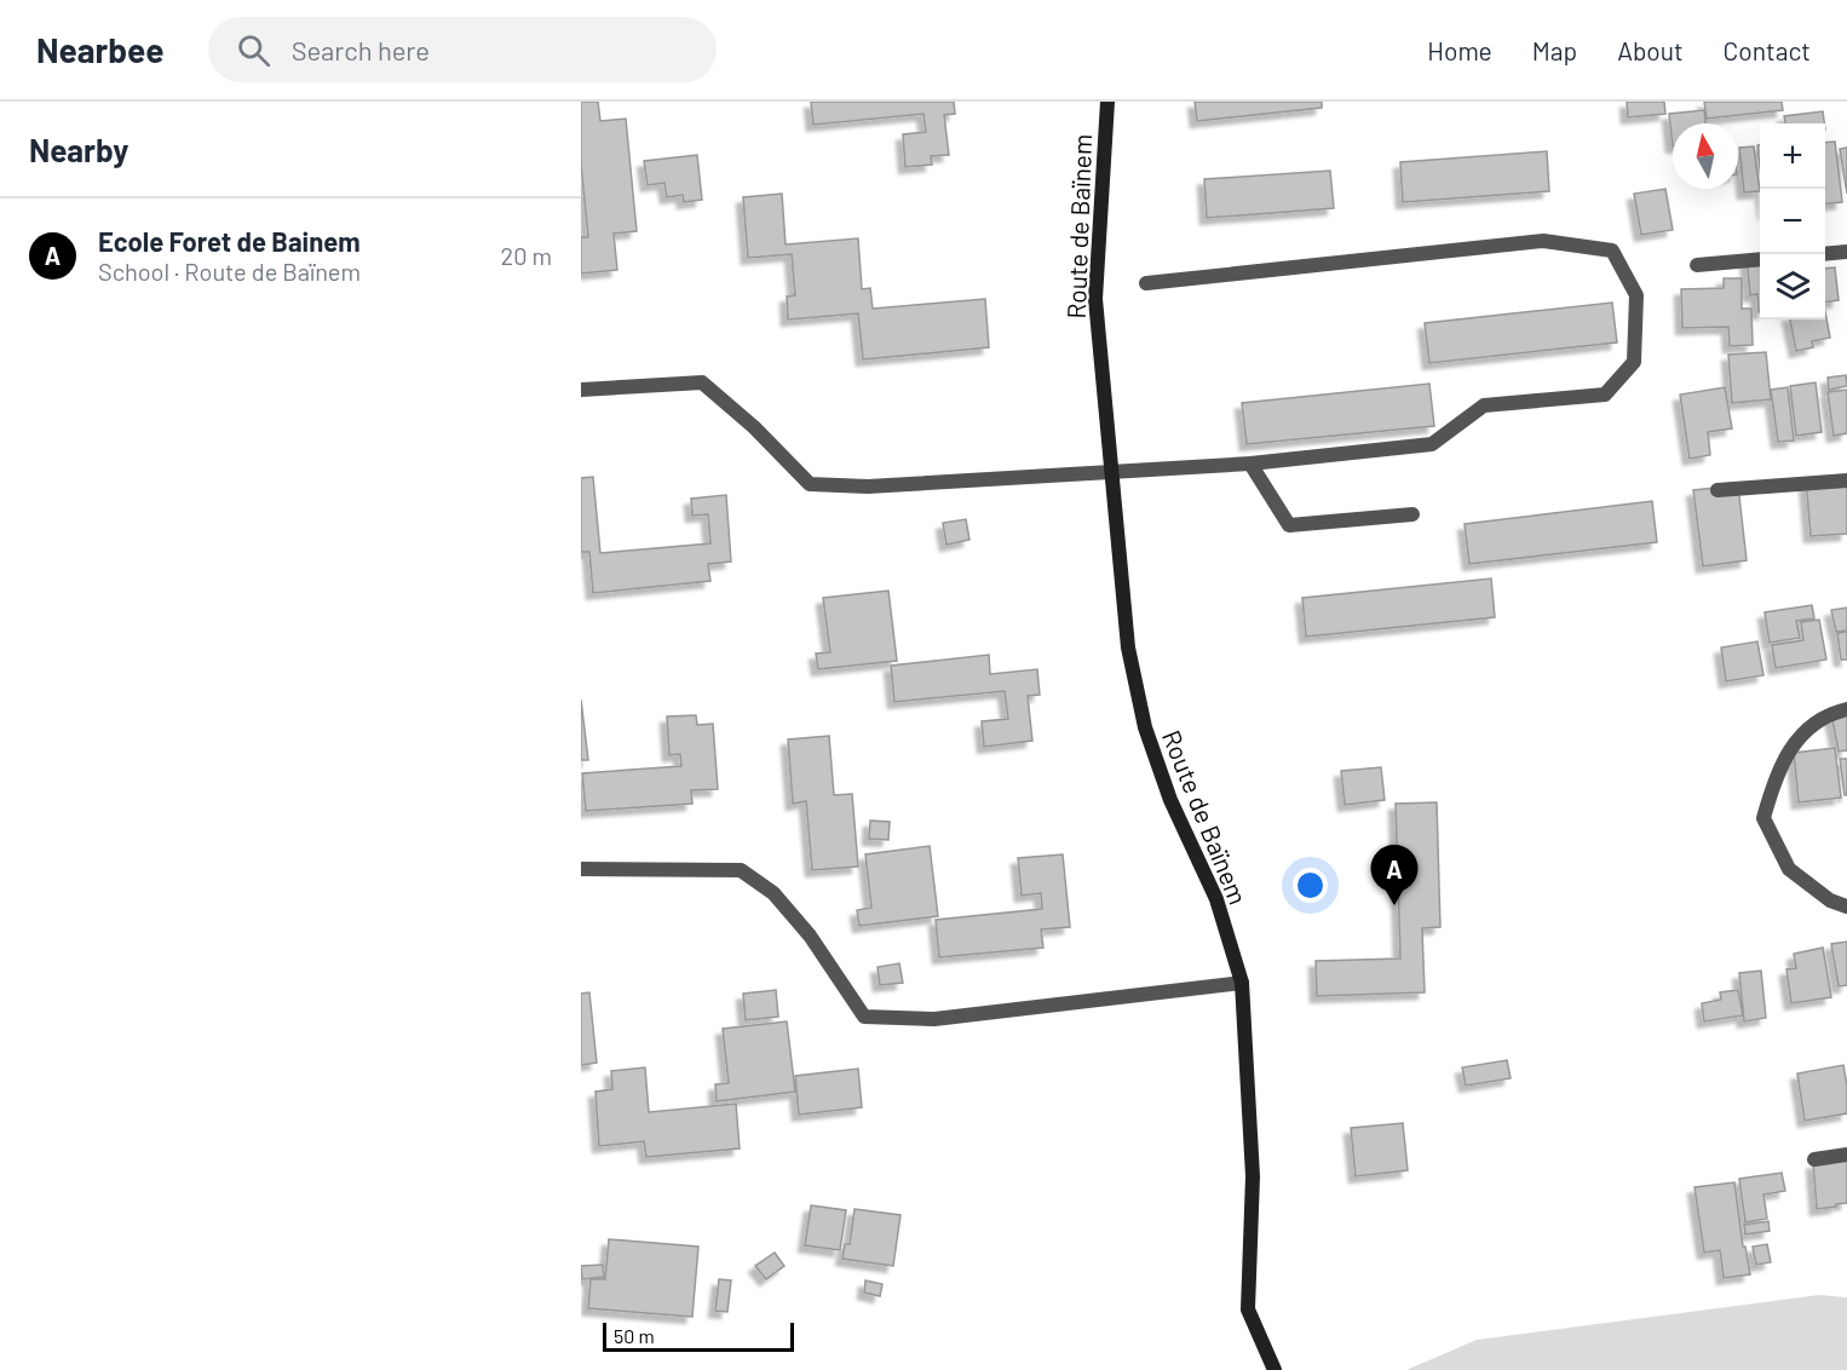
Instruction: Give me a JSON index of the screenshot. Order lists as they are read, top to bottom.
{
  "streets": {
    "street": ["Route de Baïnem"]
  },
  "scale_bar": "50 m",
  "north": "top",
  "page": {
    "header": "Nearbee",
    "search": "Search here",
    "nav": [
      "Home",
      "Map",
      "About",
      "Contact"
    ],
    "heading": "Nearby",
    "map_buttons": ["+", "−"],
    "list": [
      {
        "mark": "A",
        "name": "Ecole Foret de Bainem",
        "note": "School · Route de Baïnem",
        "value": "20 m"
      }
    ],
    "pins": "A",
    "scale": "50 m"
  }
}
